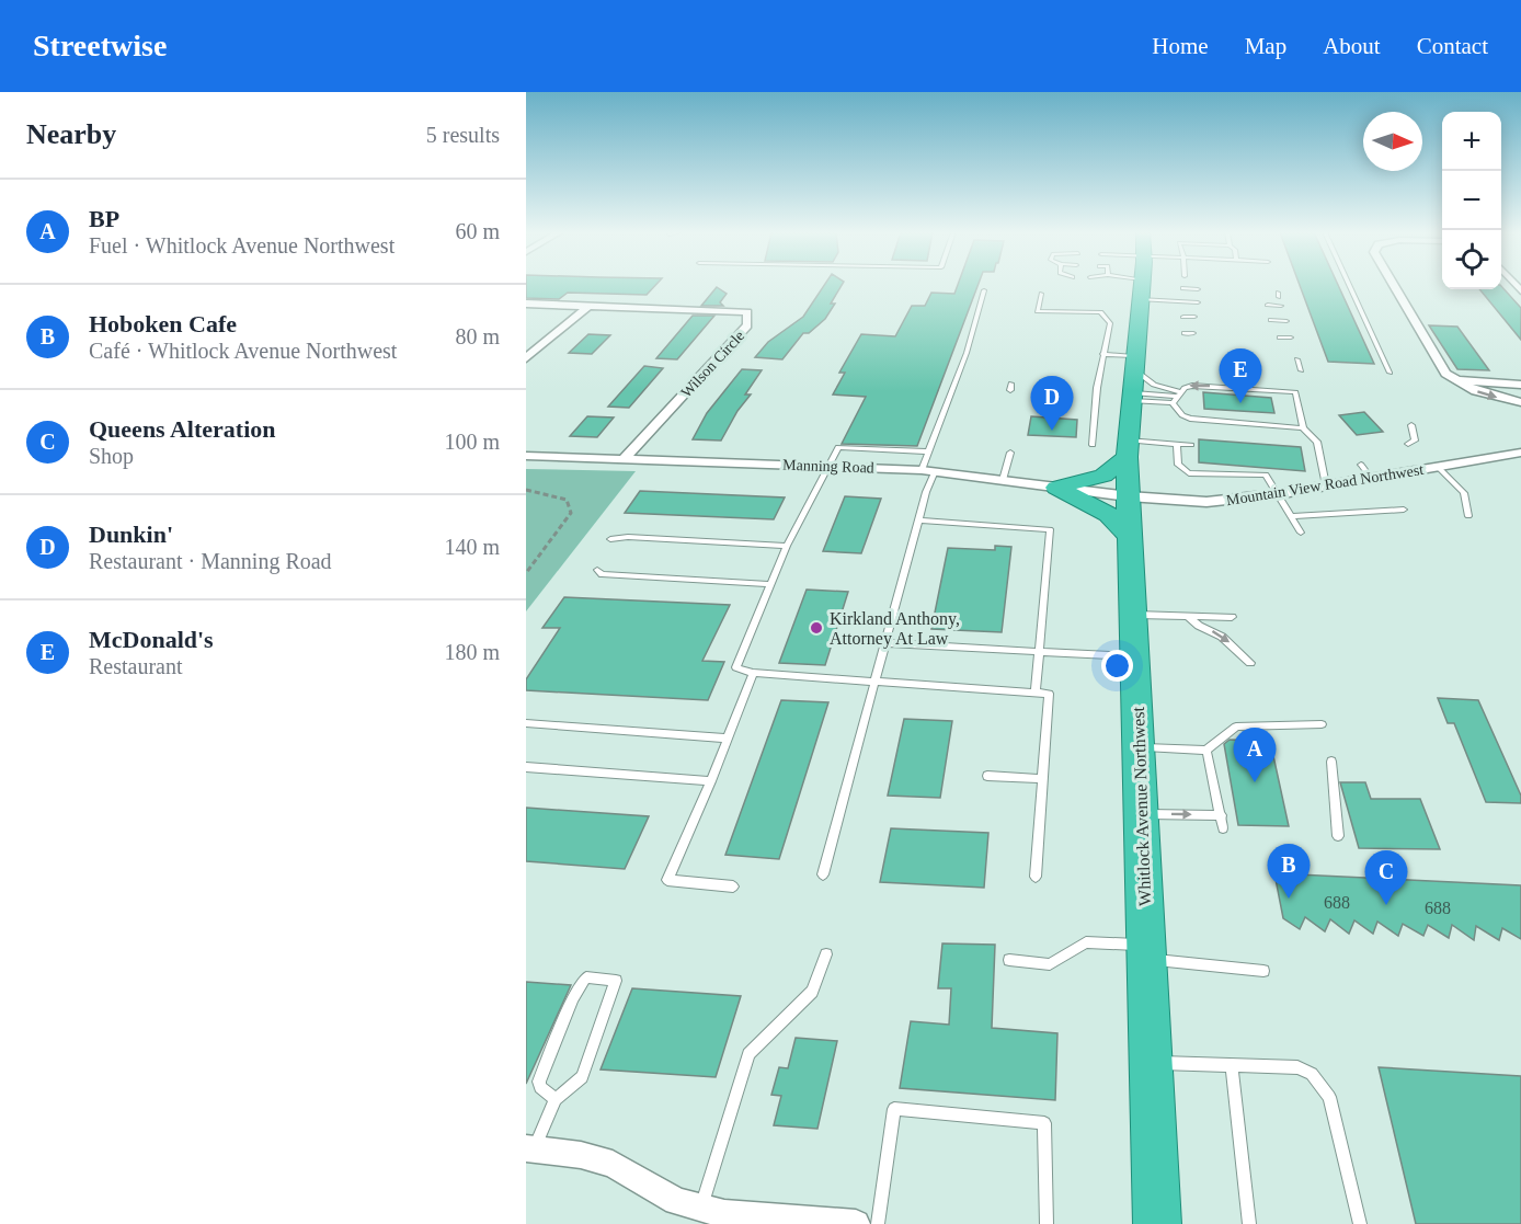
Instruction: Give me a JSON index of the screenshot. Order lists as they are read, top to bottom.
{
  "streets": {
    "highway": ["Whitlock Avenue Northwest"],
    "street": ["Wilson Circle", "Manning Road", "Mountain View Road Northwest"]
  },
  "crossings": [
    ["Wilson Circle", "Manning Road"],
    ["Manning Road", "Mountain View Road Northwest"],
    ["Manning Road", "Whitlock Avenue Northwest"],
    ["Mountain View Road Northwest", "Whitlock Avenue Northwest"]
  ],
  "places": ["Kirkland Anthony, Attorney At Law"],
  "house_numbers": ["688", "688"],
  "north": "right",
  "page": {
    "header": "Streetwise",
    "nav": [
      "Home",
      "Map",
      "About",
      "Contact"
    ],
    "heading": ["Nearby", "5 results"],
    "map_buttons": ["+", "−"],
    "list": [
      {
        "mark": "A",
        "name": "BP",
        "note": "Fuel · Whitlock Avenue Northwest",
        "value": "60 m"
      },
      {
        "mark": "B",
        "name": "Hoboken Cafe",
        "note": "Café · Whitlock Avenue Northwest",
        "value": "80 m"
      },
      {
        "mark": "C",
        "name": "Queens Alteration",
        "note": "Shop",
        "value": "100 m"
      },
      {
        "mark": "D",
        "name": "Dunkin'",
        "note": "Restaurant · Manning Road",
        "value": "140 m"
      },
      {
        "mark": "E",
        "name": "McDonald's",
        "note": "Restaurant",
        "value": "180 m"
      }
    ],
    "pins": [
      "E",
      "D",
      "A",
      "B",
      "C"
    ]
  }
}
